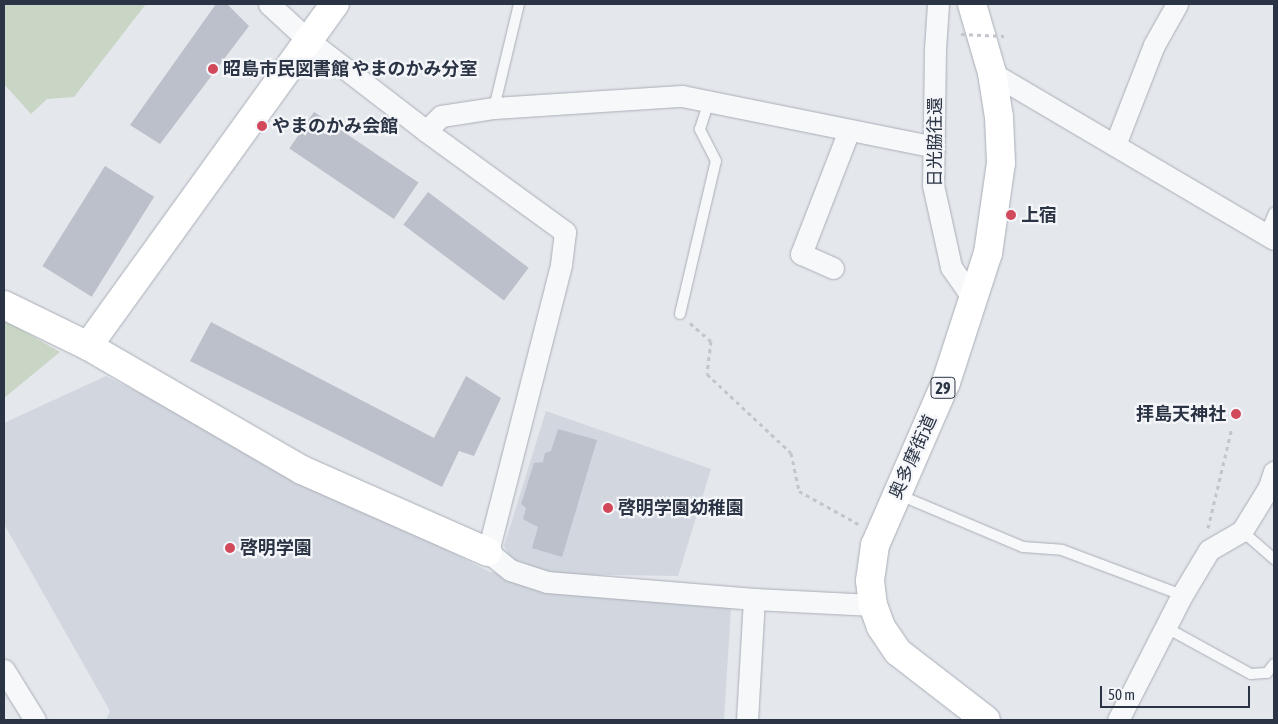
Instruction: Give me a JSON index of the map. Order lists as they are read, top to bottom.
{
  "streets": {
    "street": ["日光脇往還", "29", "奥多摩街道"]
  },
  "crossings": [
    ["日光脇往還", "奥多摩街道"]
  ],
  "places": [
    "昭島市民図書館 やまのかみ分室",
    "やまのかみ会館",
    "上宿",
    "拝島天神社",
    "啓明学園幼稚園",
    "啓明学園"
  ],
  "scale_bar": "50 m"
}
